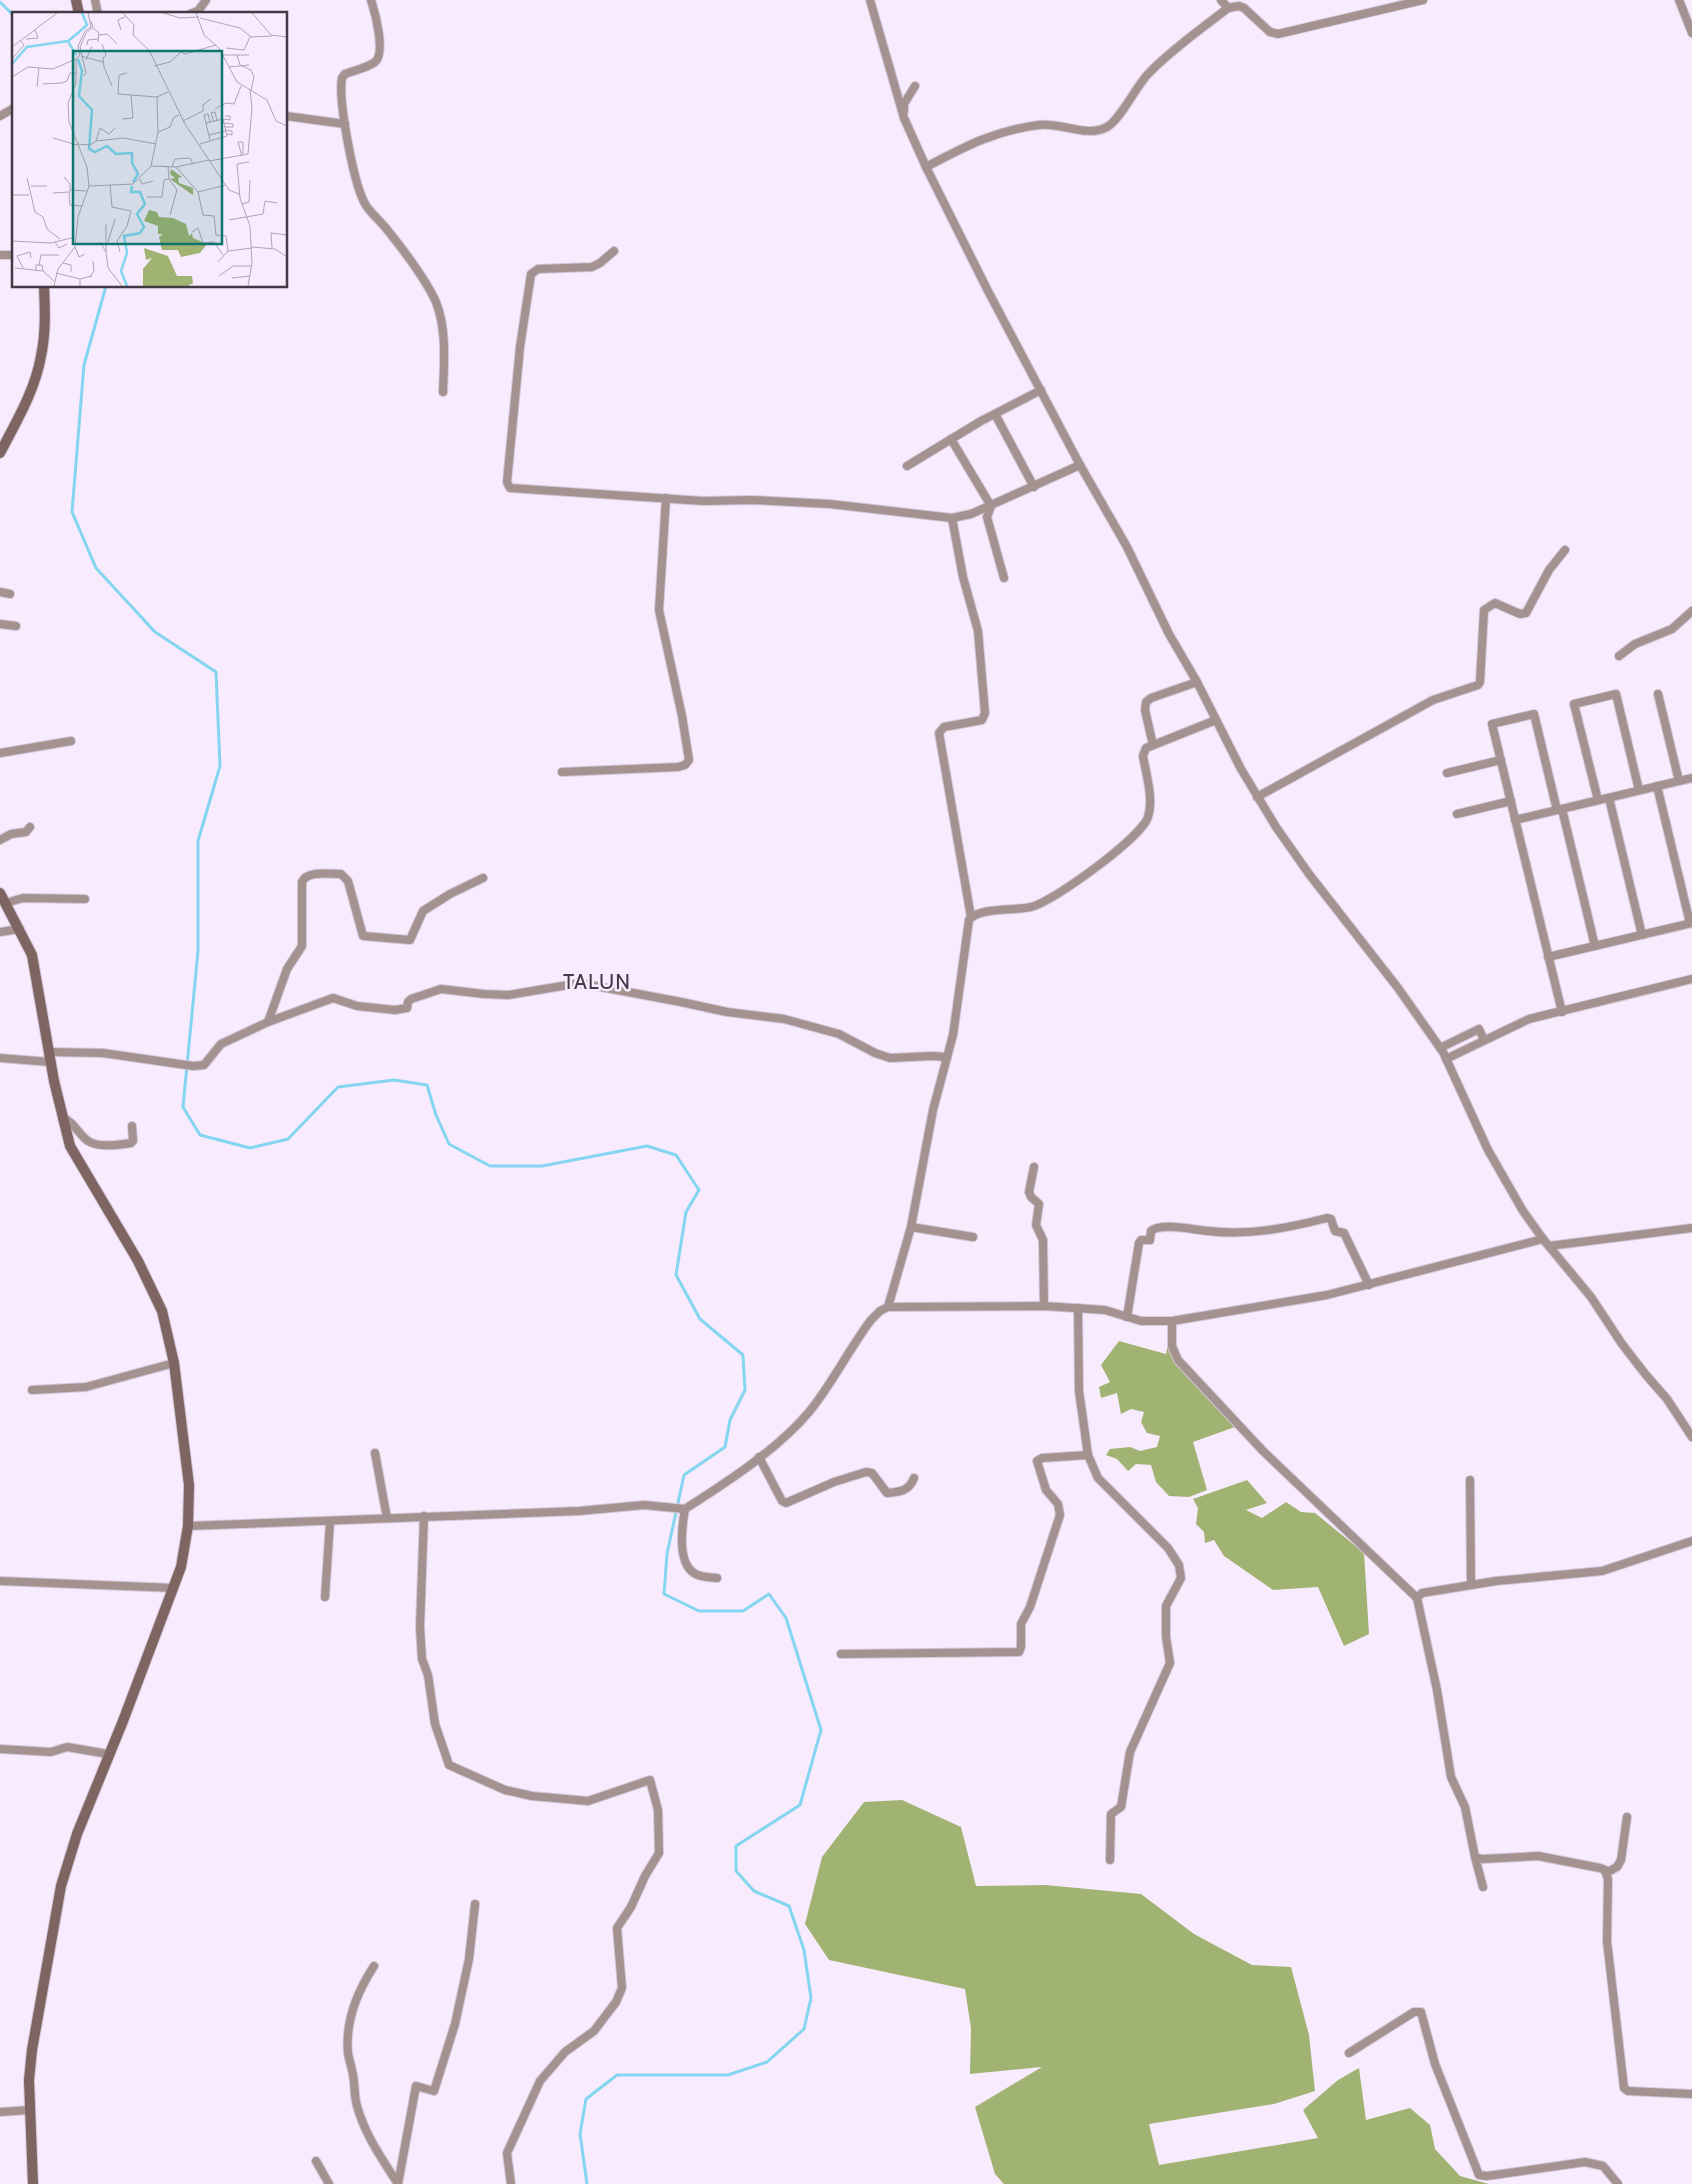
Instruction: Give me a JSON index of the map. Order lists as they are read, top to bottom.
{
  "districts": ["TALUN"]
}
